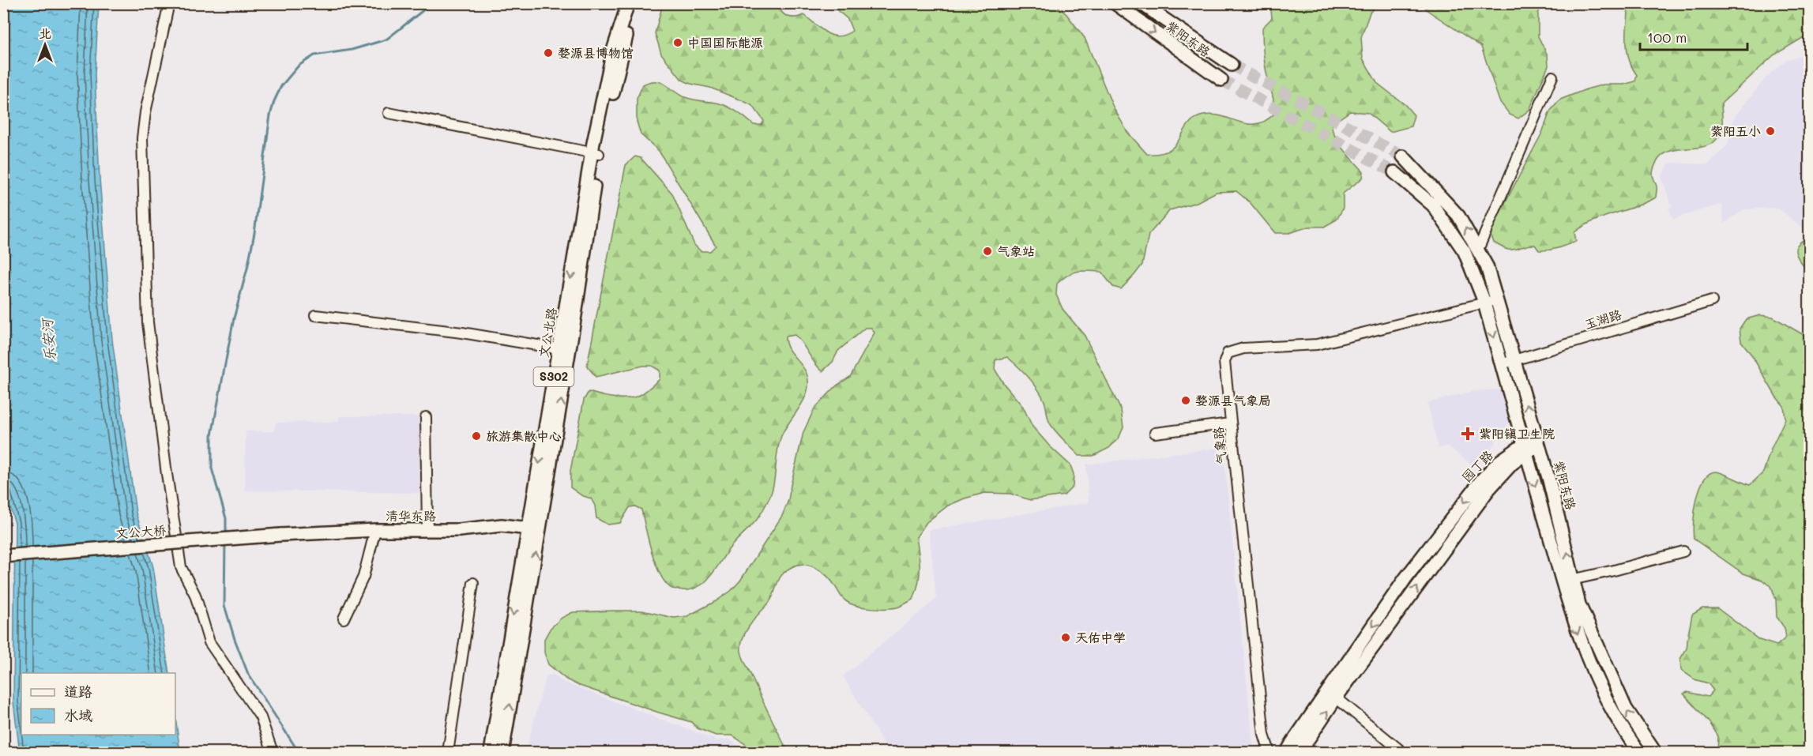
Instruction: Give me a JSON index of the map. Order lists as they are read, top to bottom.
{
  "streets": {
    "main road": [
      "紫阳东路",
      "文公北路",
      "S302",
      "园丁路",
      "清华东路",
      "文公大桥"
    ],
    "street": ["玉湖路", "气象路"]
  },
  "crossings": [
    ["紫阳东路", "玉湖路"],
    ["紫阳东路", "气象路"],
    ["紫阳东路", "园丁路"],
    ["文公北路", "清华东路"],
    ["清华东路", "文公大桥"]
  ],
  "water": ["乐安河"],
  "places": {
    "other": [
      "中国国际能源",
      "婺源县博物馆",
      "紫阳五小",
      "气象站",
      "婺源县气象局",
      "旅游集散中心",
      "天佑中学"
    ],
    "health": ["紫阳镇卫生院"]
  },
  "legend": ["道路", "水域"],
  "scale_bar": "100 m",
  "north": "top"
}
